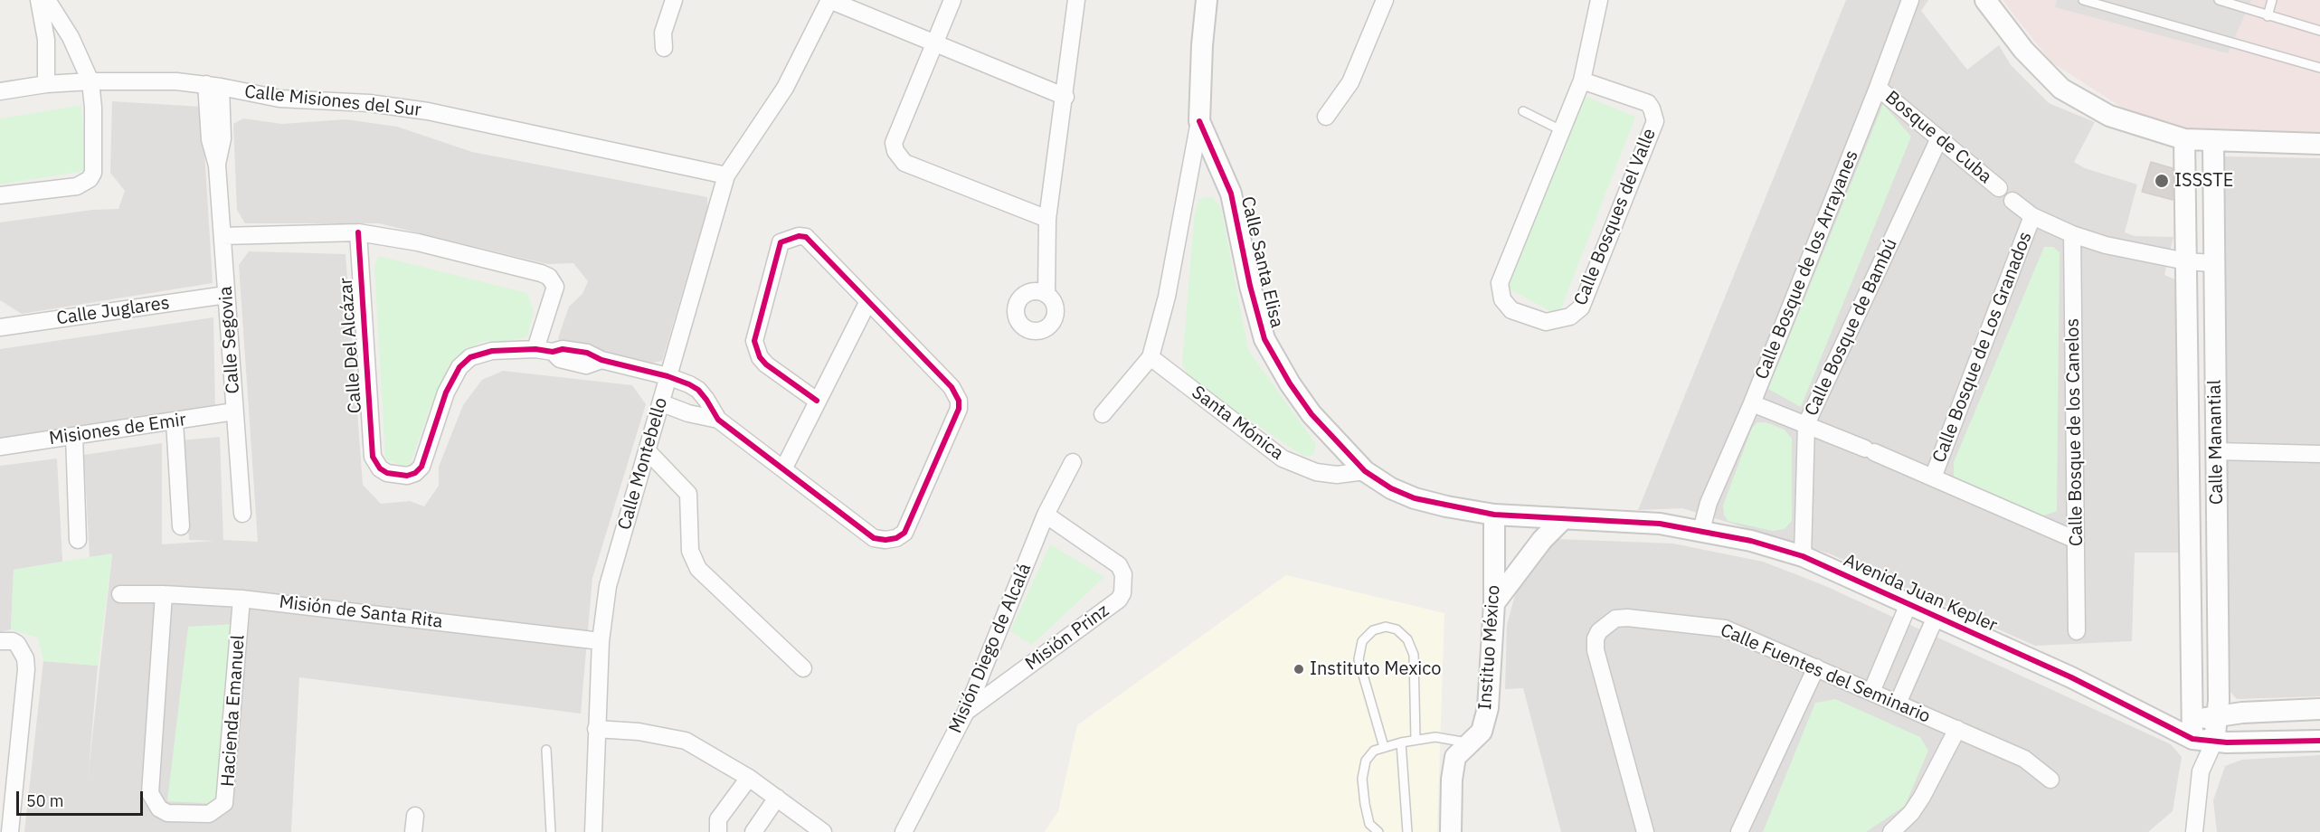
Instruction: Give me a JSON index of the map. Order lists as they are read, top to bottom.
{
  "streets": {
    "street": [
      "Calle Misiones del Sur",
      "Bosque de Cuba",
      "Calle Bosques del Valle",
      "Calle Santa Elisa",
      "Calle Bosque de los Arrayanes",
      "Calle Juglares",
      "Calle Bosque de Bambú",
      "Calle Segovia",
      "Calle Del Alcázar",
      "Calle Bosque de Los Granados",
      "Santa Mónica",
      "Misiones de Emir",
      "Calle Bosque de los Canelos",
      "Calle Manantial",
      "Calle Montebello",
      "Avenida Juan Kepler",
      "Misión de Santa Rita",
      "Misión Prinz",
      "Instituo México",
      "Misión Diego de Alcalá",
      "Calle Fuentes del Seminario",
      "Hacienda Emanuel"
    ]
  },
  "crossings": [
    ["Calle Misiones del Sur", "Calle Segovia"],
    ["Calle Misiones del Sur", "Calle Montebello"],
    ["Bosque de Cuba", "Calle Bosque de los Arrayanes"],
    ["Bosque de Cuba", "Calle Bosque de Bambú"],
    ["Calle Santa Elisa", "Santa Mónica"],
    ["Calle Santa Elisa", "Avenida Juan Kepler"],
    ["Calle Santa Elisa", "Instituo México"],
    ["Calle Bosque de los Arrayanes", "Avenida Juan Kepler"],
    ["Calle Juglares", "Calle Segovia"],
    ["Calle Bosque de Bambú", "Avenida Juan Kepler"],
    ["Calle Segovia", "Misiones de Emir"],
    ["Calle Manantial", "Avenida Juan Kepler"],
    ["Calle Montebello", "Misión de Santa Rita"],
    ["Avenida Juan Kepler", "Instituo México"],
    ["Misión de Santa Rita", "Hacienda Emanuel"],
    ["Misión Prinz", "Misión Diego de Alcalá"]
  ],
  "places": ["ISSSTE", "Instituto Mexico"],
  "scale_bar": "50 m"
}
